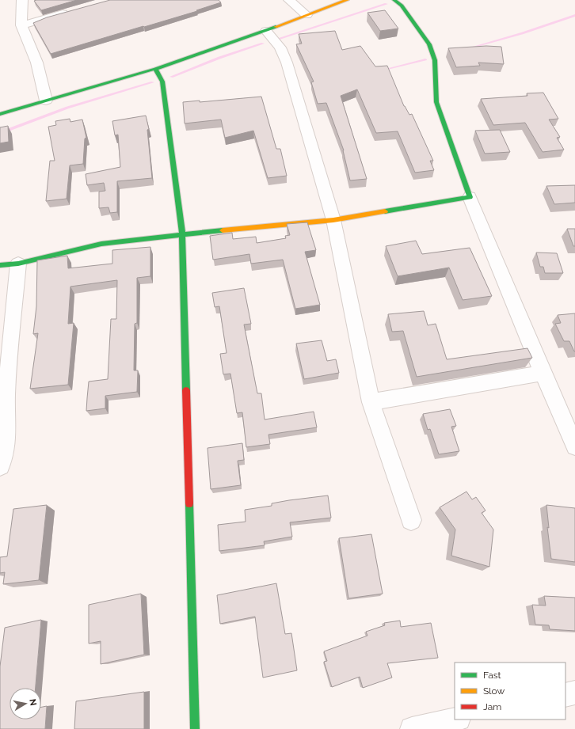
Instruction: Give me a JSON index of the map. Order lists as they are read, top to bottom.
{
  "legend": ["Fast", "Slow", "Jam"],
  "north": "right"
}
